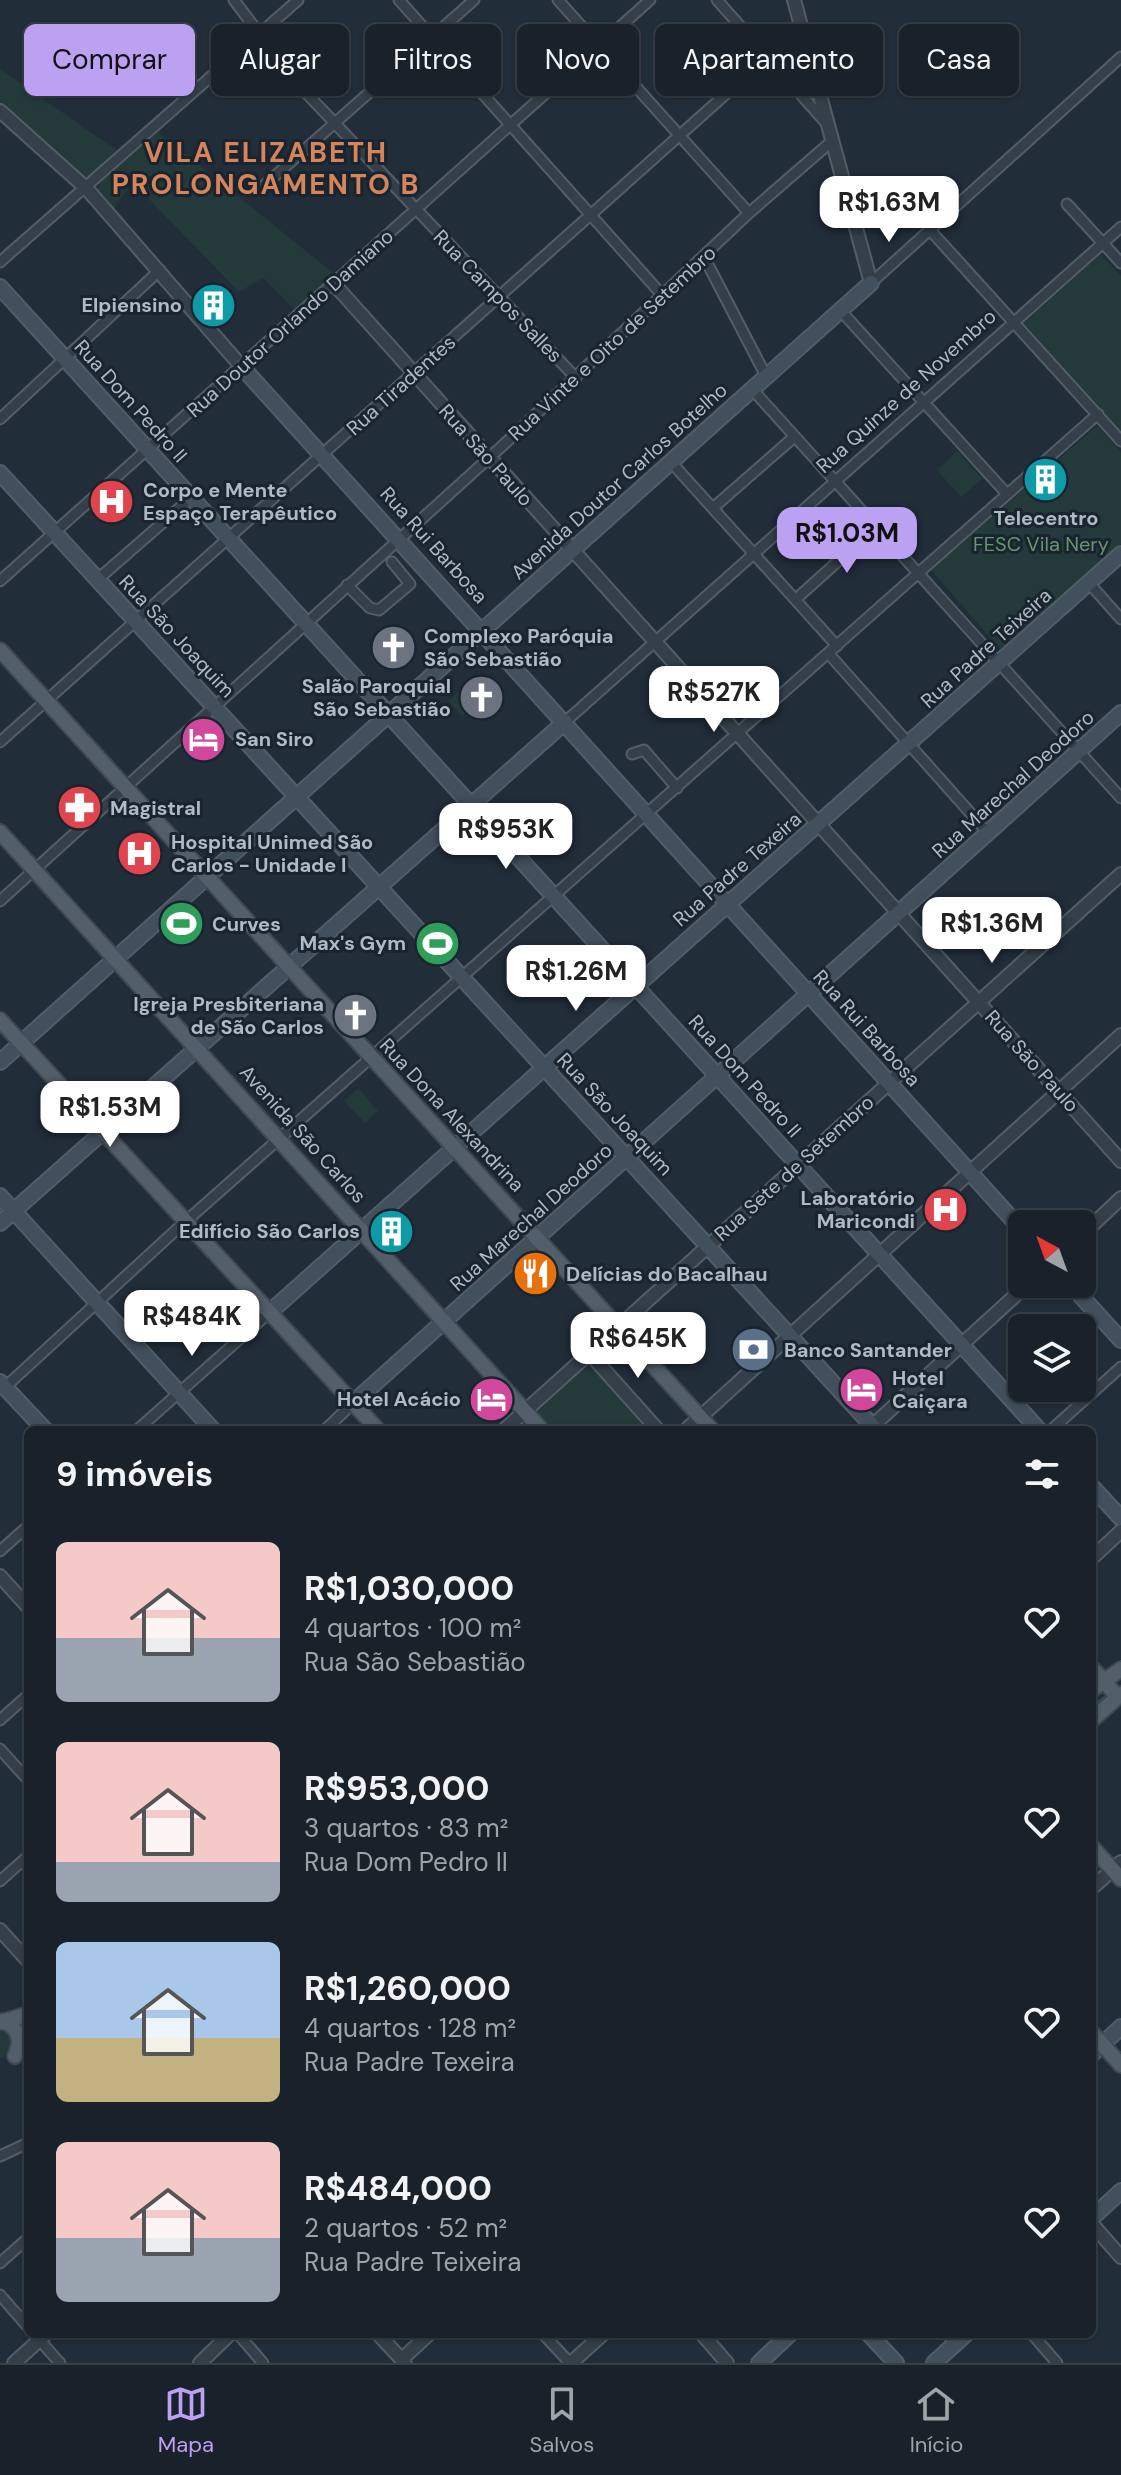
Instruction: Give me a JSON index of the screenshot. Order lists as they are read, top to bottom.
{
  "streets": {
    "main road": [
      "Rua Quinze de Novembro",
      "Rua Dom Pedro II",
      "Avenida Doutor Carlos Botelho",
      "Rua Rui Barbosa",
      "Rua São Joaquim",
      "Rua Padre Teixeira",
      "Rua Marechal Deodoro",
      "Rua Padre Texeira",
      "Rua Dona Alexandrina",
      "Avenida São Carlos"
    ],
    "street": [
      "Rua Campos Salles",
      "Rua Doutor Orlando Damiano",
      "Rua Vinte e Oito de Setembro",
      "Rua Tiradentes",
      "Rua São Paulo",
      "Rua Sete de Setembro"
    ]
  },
  "crossings": [
    ["Rua Campos Salles", "Rua Doutor Orlando Damiano"],
    ["Rua Campos Salles", "Rua Vinte e Oito de Setembro"],
    ["Rua Campos Salles", "Rua Tiradentes"],
    ["Rua Doutor Orlando Damiano", "Rua Dom Pedro II"],
    ["Rua Doutor Orlando Damiano", "Rua São Paulo"],
    ["Rua Doutor Orlando Damiano", "Rua Rui Barbosa"],
    ["Rua Doutor Orlando Damiano", "Rua São Joaquim"],
    ["Rua Vinte e Oito de Setembro", "Rua Dom Pedro II"],
    ["Rua Vinte e Oito de Setembro", "Rua São Paulo"],
    ["Rua Vinte e Oito de Setembro", "Rua Rui Barbosa"],
    ["Rua Vinte e Oito de Setembro", "Rua São Joaquim"],
    ["Rua Vinte e Oito de Setembro", "Rua Dona Alexandrina"],
    ["Rua Vinte e Oito de Setembro", "Avenida São Carlos"],
    ["Rua Tiradentes", "Rua Dom Pedro II"],
    ["Rua Tiradentes", "Rua São Paulo"],
    ["Rua Tiradentes", "Rua Rui Barbosa"],
    ["Rua Tiradentes", "Rua São Joaquim"],
    ["Rua Tiradentes", "Rua Dona Alexandrina"],
    ["Rua Quinze de Novembro", "Rua Dom Pedro II"],
    ["Rua Quinze de Novembro", "Rua São Paulo"],
    ["Rua Quinze de Novembro", "Rua Rui Barbosa"],
    ["Rua Quinze de Novembro", "Rua São Joaquim"],
    ["Rua Quinze de Novembro", "Rua Dona Alexandrina"],
    ["Rua Quinze de Novembro", "Avenida São Carlos"],
    ["Rua Dom Pedro II", "Avenida Doutor Carlos Botelho"],
    ["Rua Dom Pedro II", "Rua Marechal Deodoro"],
    ["Rua Dom Pedro II", "Rua Padre Texeira"],
    ["Rua Dom Pedro II", "Rua Sete de Setembro"],
    ["Rua São Paulo", "Avenida Doutor Carlos Botelho"],
    ["Rua São Paulo", "Rua Marechal Deodoro"],
    ["Rua São Paulo", "Rua Padre Texeira"],
    ["Rua São Paulo", "Rua Sete de Setembro"],
    ["Avenida Doutor Carlos Botelho", "Rua Rui Barbosa"],
    ["Avenida Doutor Carlos Botelho", "Rua São Joaquim"],
    ["Avenida Doutor Carlos Botelho", "Rua Dona Alexandrina"],
    ["Avenida Doutor Carlos Botelho", "Avenida São Carlos"],
    ["Rua Rui Barbosa", "Rua Marechal Deodoro"],
    ["Rua Rui Barbosa", "Rua Padre Texeira"],
    ["Rua Rui Barbosa", "Rua Sete de Setembro"],
    ["Rua São Joaquim", "Rua Marechal Deodoro"],
    ["Rua São Joaquim", "Rua Padre Texeira"],
    ["Rua São Joaquim", "Rua Sete de Setembro"],
    ["Rua Padre Teixeira", "Rua Padre Texeira"],
    ["Rua Marechal Deodoro", "Rua Dona Alexandrina"],
    ["Rua Marechal Deodoro", "Avenida São Carlos"],
    ["Rua Padre Texeira", "Rua Dona Alexandrina"],
    ["Rua Padre Texeira", "Avenida São Carlos"],
    ["Rua Dona Alexandrina", "Rua Sete de Setembro"],
    ["Avenida São Carlos", "Rua Sete de Setembro"]
  ],
  "districts": ["VILA ELIZABETH PROLONGAMENTO B"],
  "parks": ["FESC Vila Nery"],
  "places": {
    "building": ["Elpiensino", "Telecentro", "Edifício São Carlos"],
    "hospital": ["Corpo e Mente Espaço Terapêutico", "Hospital Unimed São Carlos - Unidade I", "Laboratório Maricondi"],
    "church": ["Complexo Paróquia São Sebastião", "Salão Paroquial São Sebastião", "Igreja Presbiteriana de São Carlos"],
    "hotel": ["San Siro", "Hotel Caiçara", "Hotel Acácio"],
    "pharmacy": ["Magistral"],
    "sports": ["Curves", "Max's Gym"],
    "restaurant": ["Delícias do Bacalhau"],
    "bank": ["Banco Santander"]
  },
  "north": "top left",
  "page": {
    "chip": [
      "Comprar",
      "Alugar",
      "Filtros",
      "Novo",
      "Apartamento",
      "Casa"
    ],
    "price": [
      "R$1.63M",
      "R$1.03M",
      "R$527K",
      "R$953K",
      "R$1.36M",
      "R$1.26M",
      "R$1.53M",
      "R$484K",
      "R$645K"
    ],
    "heading": "9 imóveis",
    "list": [
      {
        "name": "R$1,030,000",
        "note": "4 quartos · 100 m² · Rua São Sebastião"
      },
      {
        "name": "R$953,000",
        "note": "3 quartos · 83 m² · Rua Dom Pedro II"
      },
      {
        "name": "R$1,260,000",
        "note": "4 quartos · 128 m² · Rua Padre Texeira"
      },
      {
        "name": "R$484,000",
        "note": "2 quartos · 52 m² · Rua Padre Teixeira"
      }
    ],
    "tabs": ["Mapa", "Salvos", "Início"]
  }
}
